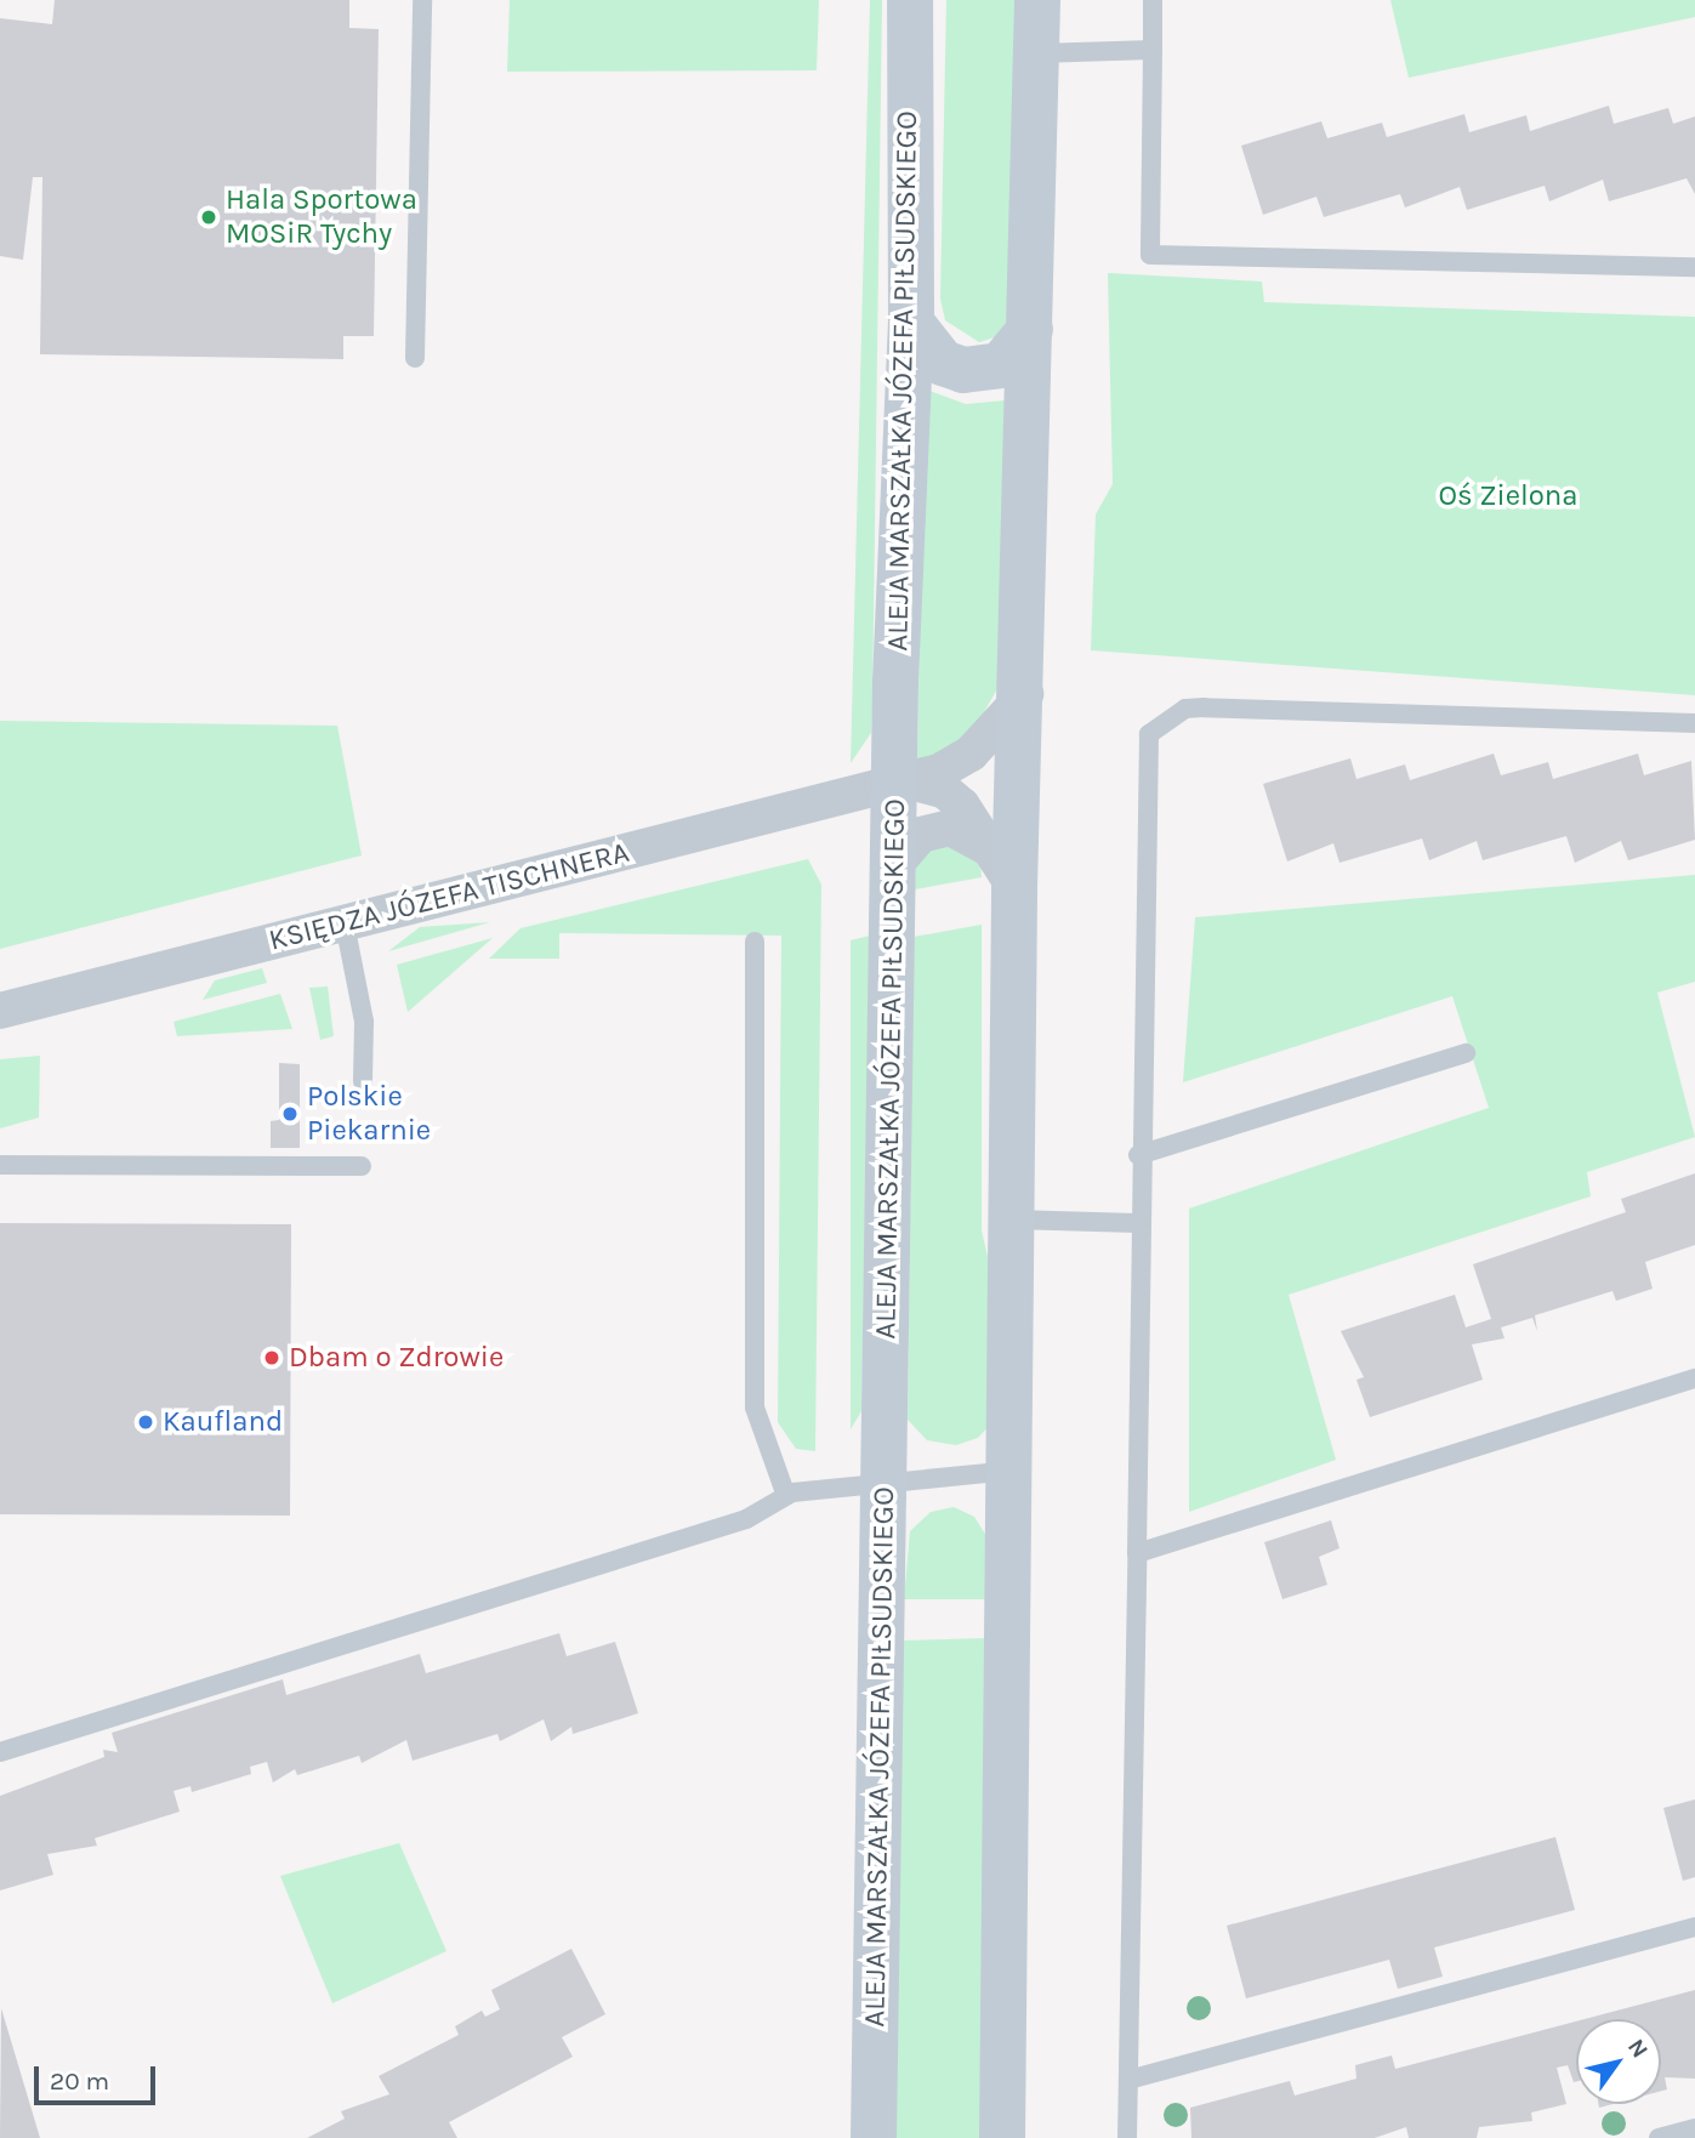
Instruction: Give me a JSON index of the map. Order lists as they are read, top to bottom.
{
  "streets": {
    "main road": ["ALEJA MARSZAŁKA JÓZEFA PIŁSUDSKIEGO"],
    "street": ["KSIĘDZA JÓZEFA TISCHNERA"]
  },
  "crossings": [
    ["ALEJA MARSZAŁKA JÓZEFA PIŁSUDSKIEGO", "KSIĘDZA JÓZEFA TISCHNERA"]
  ],
  "parks": ["Oś Zielona"],
  "places": [
    "Hala Sportowa MOSiR Tychy",
    "Polskie Piekarnie",
    "Dbam o Zdrowie",
    "Kaufland"
  ],
  "scale_bar": "20 m",
  "north": "top right"
}
